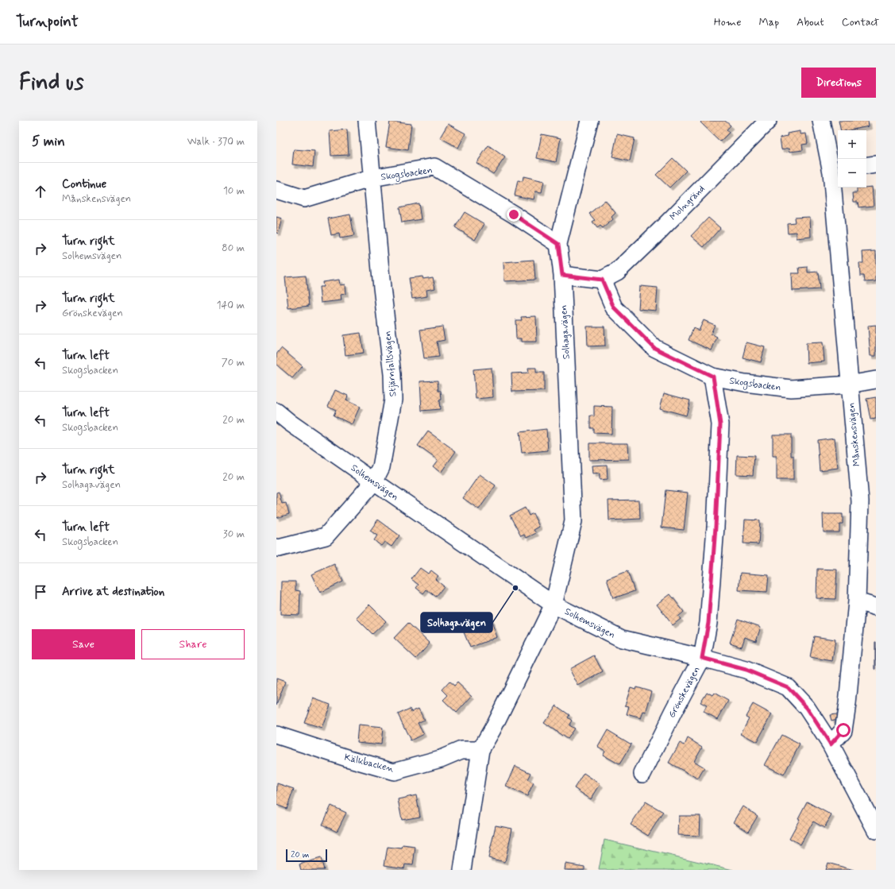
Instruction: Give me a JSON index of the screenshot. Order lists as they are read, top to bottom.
{
  "streets": {
    "street": [
      "Skogsbacken",
      "Molngränd",
      "Solhagavägen",
      "Stjärnfallsvägen",
      "Månskensvägen",
      "Solhemsvägen",
      "Grönskevägen",
      "Kälkbacken"
    ]
  },
  "crossings": [
    ["Skogsbacken", "Molngränd"],
    ["Skogsbacken", "Solhagavägen"],
    ["Skogsbacken", "Stjärnfallsvägen"],
    ["Skogsbacken", "Månskensvägen"],
    ["Skogsbacken", "Grönskevägen"],
    ["Solhagavägen", "Solhemsvägen"],
    ["Solhagavägen", "Kälkbacken"],
    ["Stjärnfallsvägen", "Solhemsvägen"],
    ["Månskensvägen", "Solhemsvägen"],
    ["Solhemsvägen", "Grönskevägen"]
  ],
  "places": ["Solhagavägen"],
  "scale_bar": "20 m",
  "page": {
    "header": "Turnpoint",
    "nav": [
      "Home",
      "Map",
      "About",
      "Contact"
    ],
    "buttons": [
      "Directions",
      ["Save", "Share"]
    ],
    "title": "Find us",
    "heading": ["5 min", "Walk · 370 m"],
    "map_buttons": ["+", "−"],
    "list": [
      ["Continue", "Månskensvägen", "10 m"],
      ["Turn right", "Solhemsvägen", "80 m"],
      ["Turn right", "Grönskevägen", "140 m"],
      ["Turn left", "Skogsbacken", "70 m"],
      ["Turn left", "Skogsbacken", "20 m"],
      ["Turn right", "Solhagavägen", "20 m"],
      ["Turn left", "Skogsbacken", "30 m"],
      "Arrive at destination"
    ],
    "scale": "20 m"
  }
}
